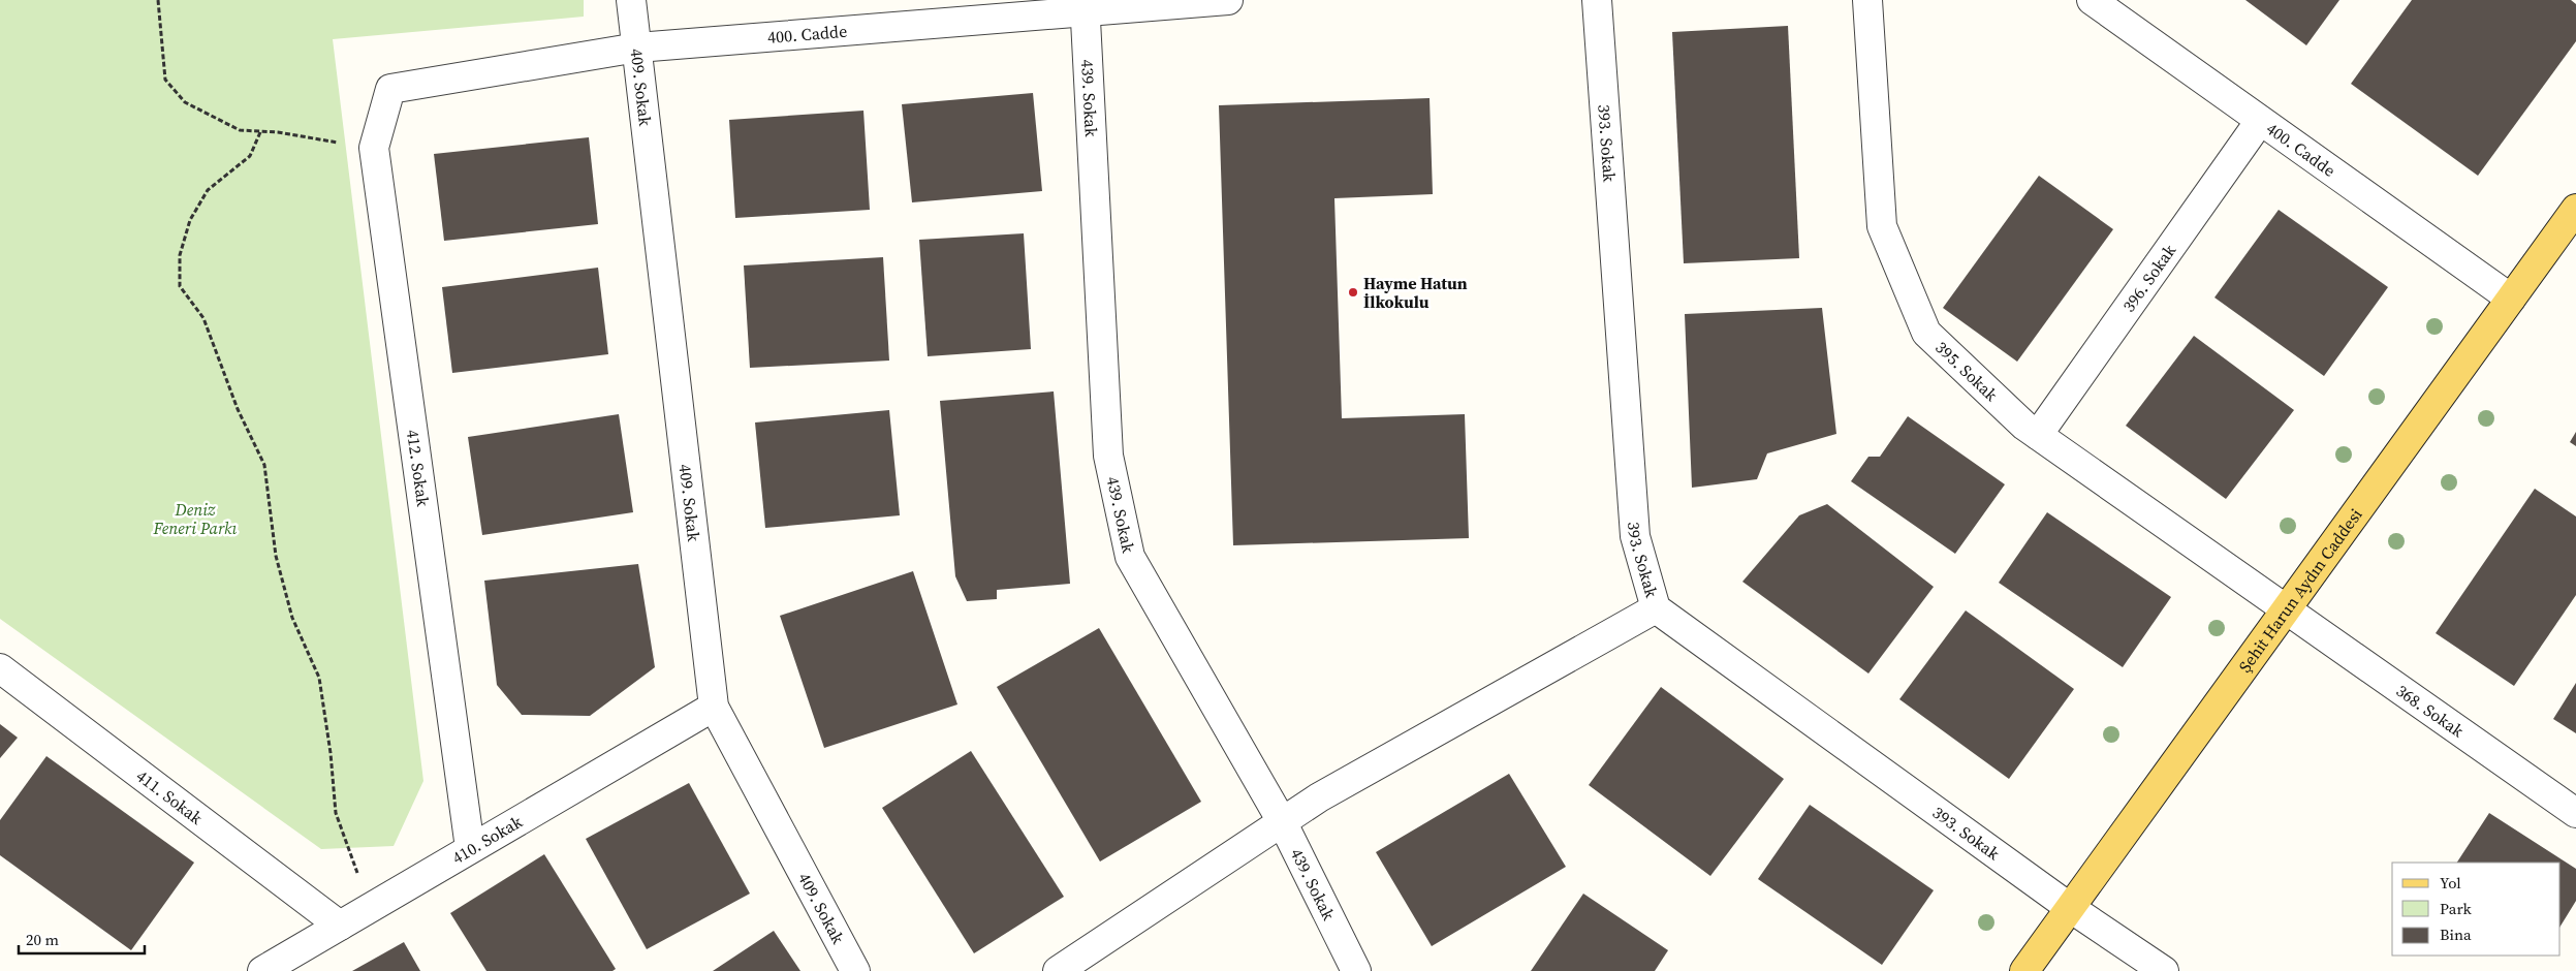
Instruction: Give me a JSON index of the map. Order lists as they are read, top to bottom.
{
  "streets": {
    "main road": ["Şehit Harun Aydın Caddesi"],
    "street": [
      "400. Cadde",
      "409. Sokak",
      "439. Sokak",
      "393. Sokak",
      "396. Sokak",
      "395. Sokak",
      "412. Sokak",
      "368. Sokak",
      "411. Sokak",
      "410. Sokak"
    ]
  },
  "crossings": [
    ["400. Cadde", "409. Sokak"],
    ["400. Cadde", "439. Sokak"],
    ["400. Cadde", "396. Sokak"],
    ["400. Cadde", "412. Sokak"],
    ["400. Cadde", "Şehit Harun Aydın Caddesi"],
    ["409. Sokak", "410. Sokak"],
    ["393. Sokak", "Şehit Harun Aydın Caddesi"],
    ["396. Sokak", "395. Sokak"],
    ["395. Sokak", "Şehit Harun Aydın Caddesi"],
    ["395. Sokak", "368. Sokak"],
    ["412. Sokak", "410. Sokak"],
    ["Şehit Harun Aydın Caddesi", "368. Sokak"],
    ["411. Sokak", "410. Sokak"]
  ],
  "parks": ["Deniz Feneri Parkı"],
  "places": ["Hayme Hatun İlkokulu"],
  "legend": ["Yol", "Park", "Bina"],
  "scale_bar": "20 m"
}
